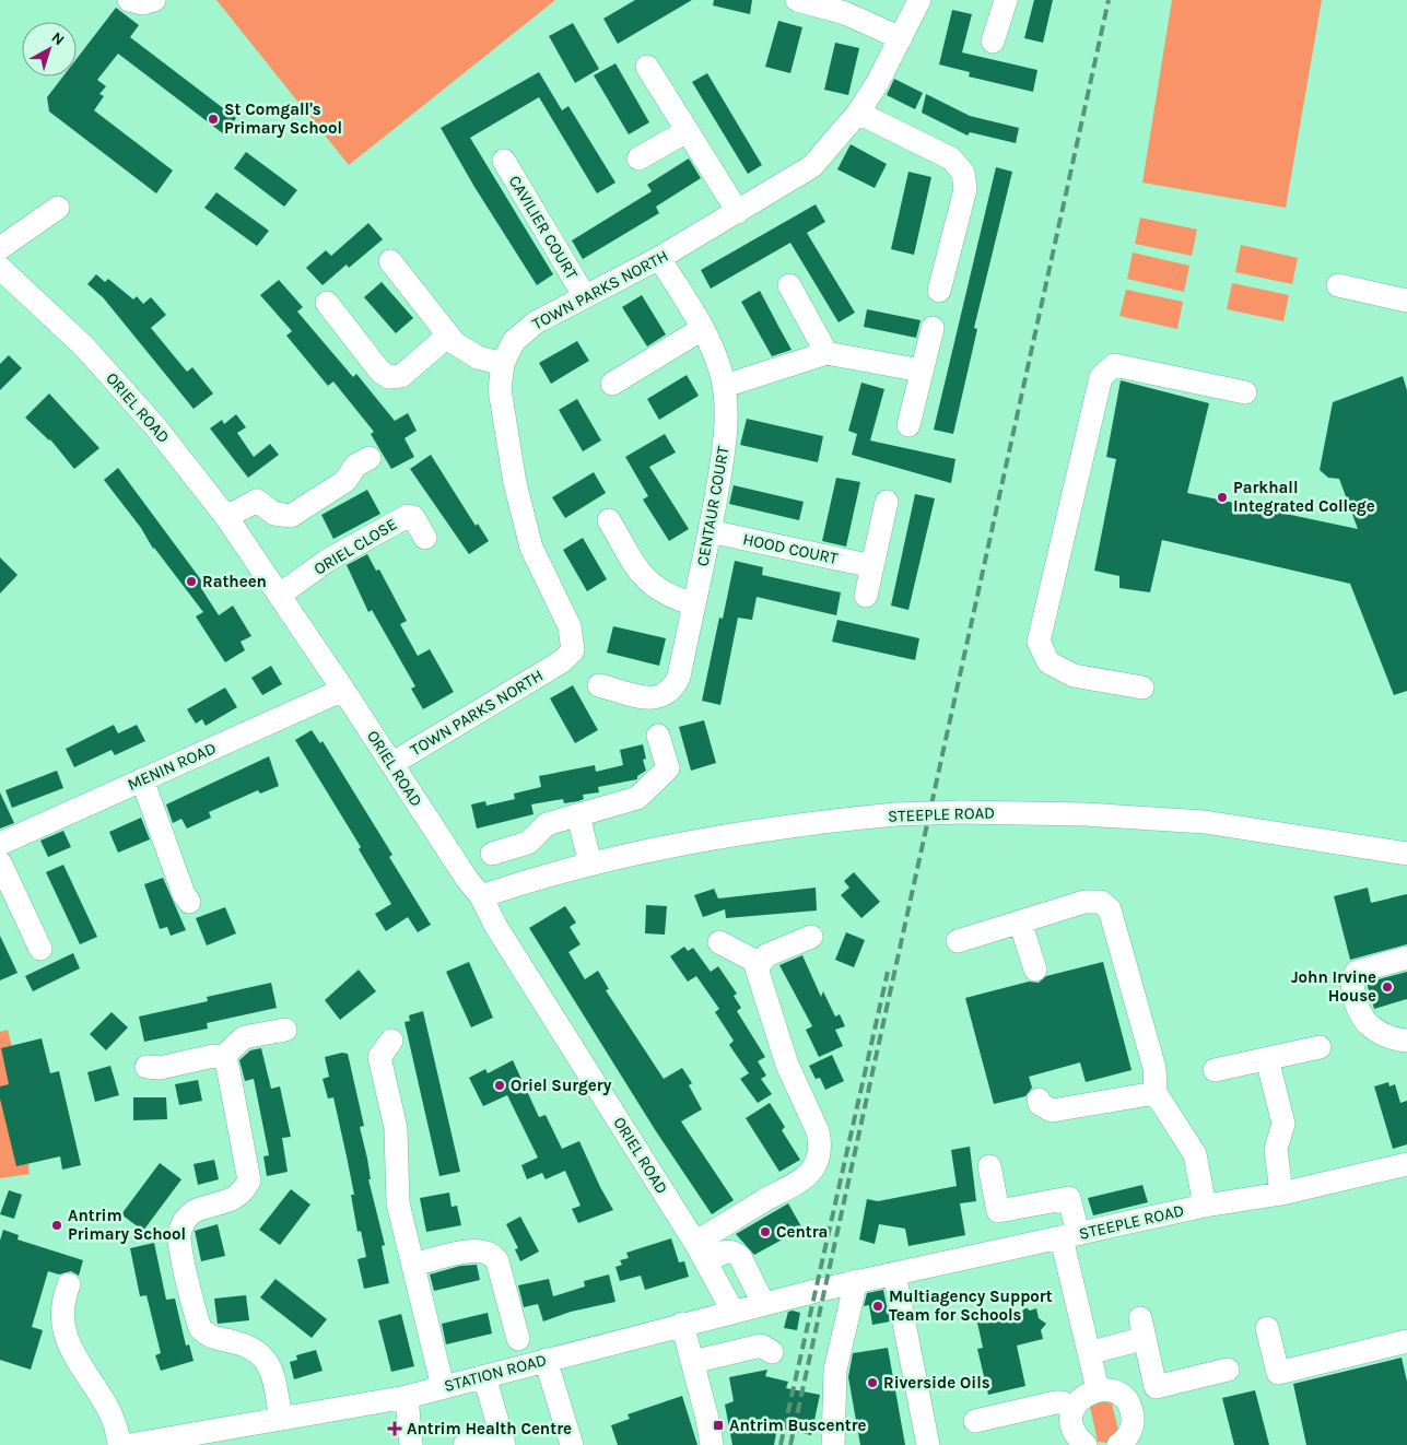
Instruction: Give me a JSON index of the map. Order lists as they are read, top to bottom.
{
  "streets": {
    "street": [
      "CAVILIER COURT",
      "TOWN PARKS NORTH",
      "ORIEL ROAD",
      "CENTAUR COURT",
      "ORIEL CLOSE",
      "HOOD COURT",
      "MENIN ROAD",
      "STEEPLE ROAD",
      "STATION ROAD"
    ]
  },
  "crossings": [
    ["CAVILIER COURT", "TOWN PARKS NORTH"],
    ["TOWN PARKS NORTH", "ORIEL ROAD"],
    ["TOWN PARKS NORTH", "CENTAUR COURT"],
    ["ORIEL ROAD", "ORIEL CLOSE"],
    ["ORIEL ROAD", "MENIN ROAD"],
    ["ORIEL ROAD", "STEEPLE ROAD"],
    ["ORIEL ROAD", "STATION ROAD"],
    ["CENTAUR COURT", "HOOD COURT"],
    ["STEEPLE ROAD", "STATION ROAD"]
  ],
  "places": {
    "other": [
      "St Comgall's Primary School",
      "Parkhall Integrated College",
      "Ratheen",
      "John Irvine House",
      "Oriel Surgery",
      "Antrim Primary School",
      "Centra",
      "Multiagency Support Team for Schools",
      "Riverside Oils"
    ],
    "transit": ["Antrim Buscentre"],
    "health": ["Antrim Health Centre"]
  },
  "north": "top right"
}
